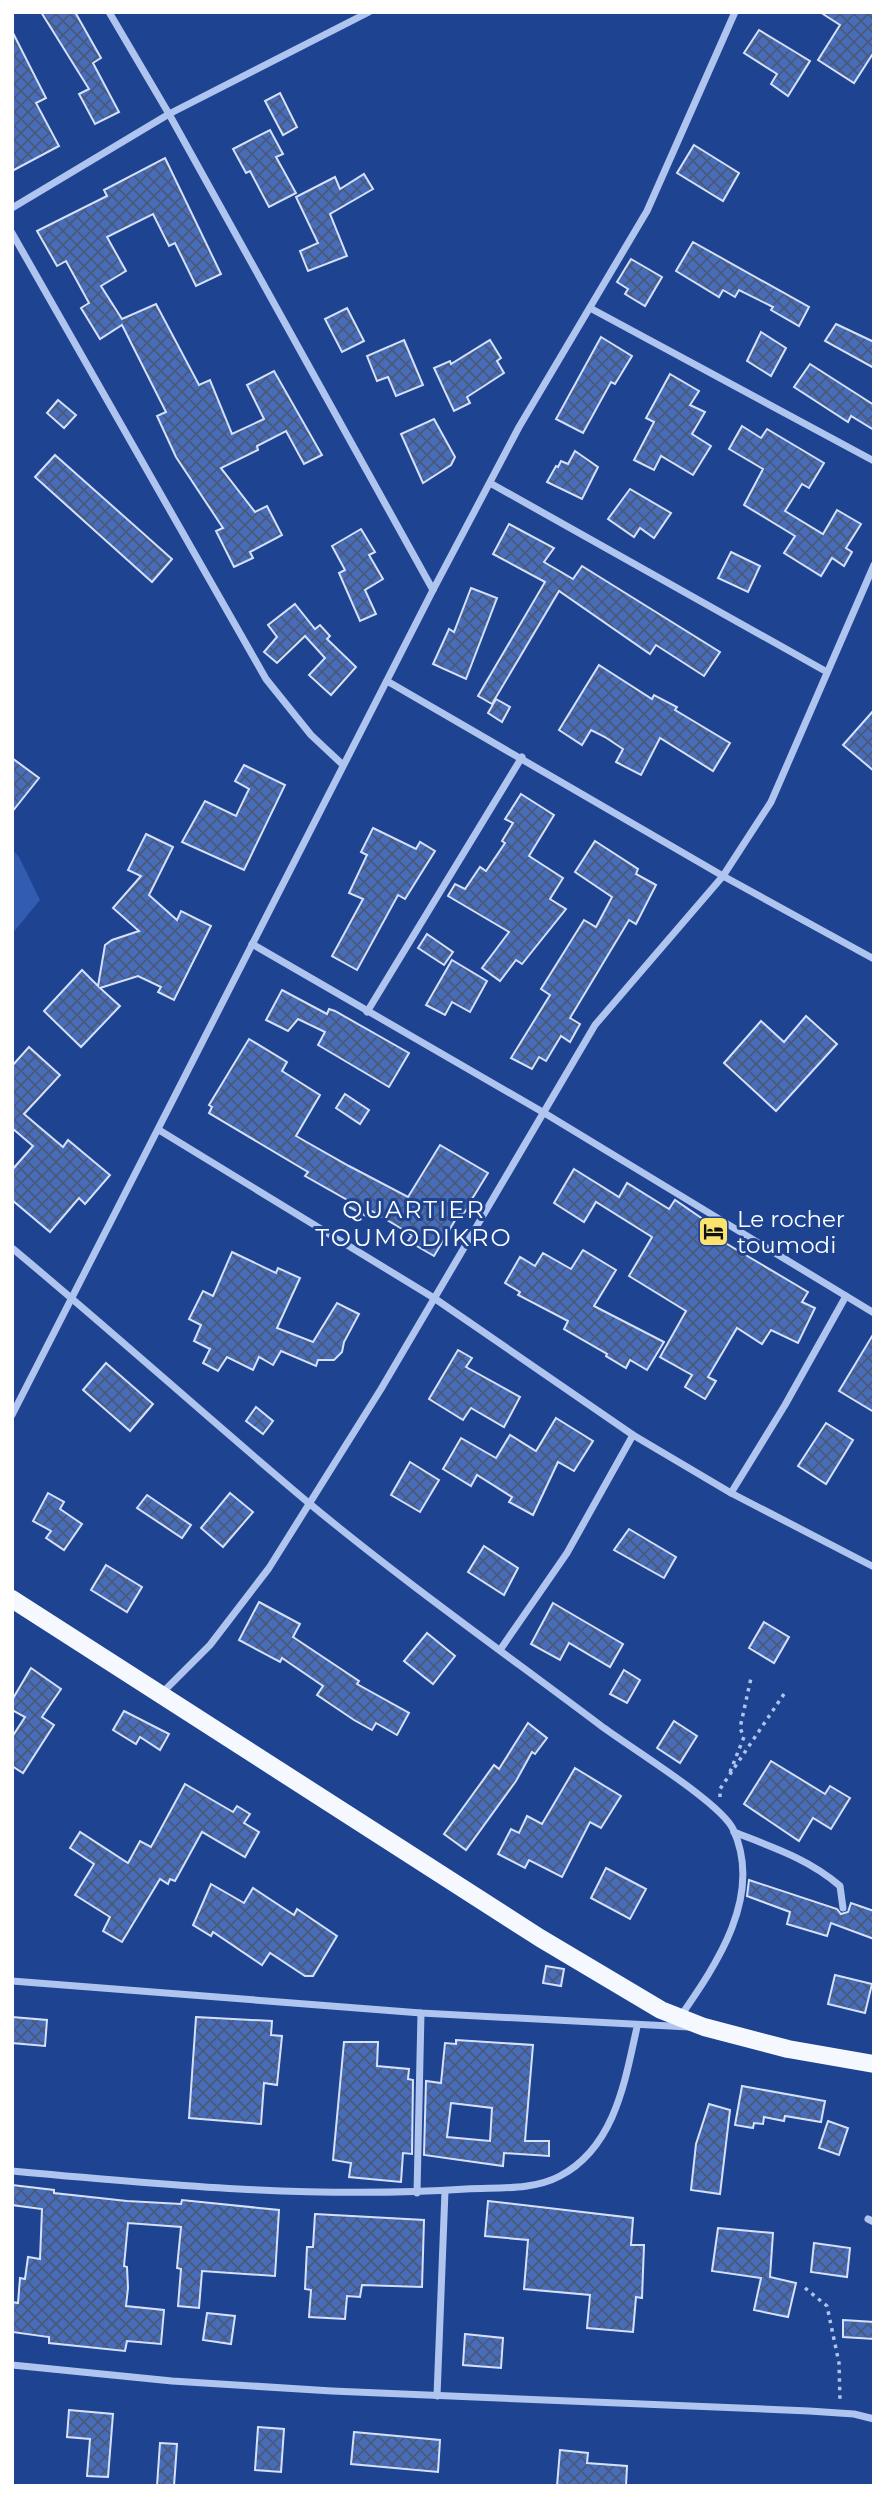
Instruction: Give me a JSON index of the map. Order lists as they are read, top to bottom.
{
  "districts": ["QUARTIER TOUMODIKRO"],
  "places": {
    "hotel": ["Le rocher toumodi"]
  }
}
